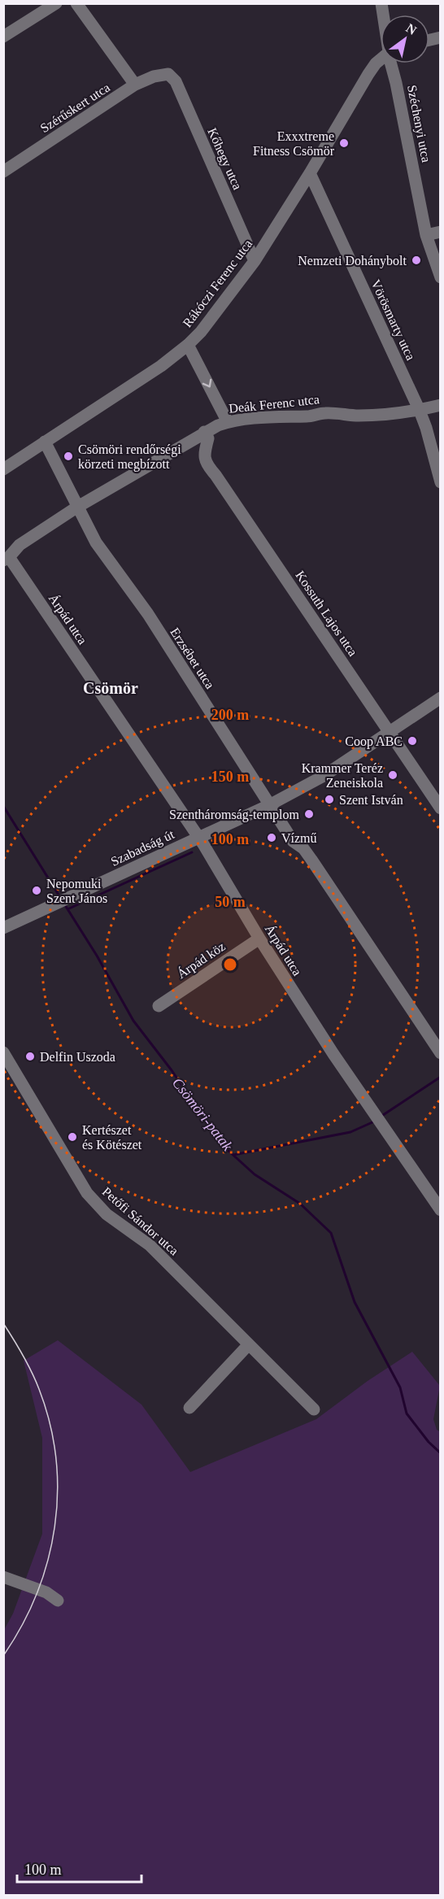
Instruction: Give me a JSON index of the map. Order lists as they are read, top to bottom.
{
  "streets": {
    "street": [
      "Szérűskert utca",
      "Széchenyi utca",
      "Kőhegy utca",
      "Rákóczi Ferenc utca",
      "Vörösmarty utca",
      "Deák Ferenc utca",
      "Kossuth Lajos utca",
      "Árpád utca",
      "Erzsébet utca",
      "Szabadság út",
      "Árpád köz",
      "Petőfi Sándor utca"
    ]
  },
  "crossings": [
    ["Szérűskert utca", "Kőhegy utca"],
    ["Kőhegy utca", "Rákóczi Ferenc utca"],
    ["Rákóczi Ferenc utca", "Vörösmarty utca"],
    ["Rákóczi Ferenc utca", "Erzsébet utca"],
    ["Vörösmarty utca", "Deák Ferenc utca"],
    ["Deák Ferenc utca", "Kossuth Lajos utca"],
    ["Deák Ferenc utca", "Árpád utca"],
    ["Deák Ferenc utca", "Erzsébet utca"],
    ["Kossuth Lajos utca", "Szabadság út"],
    ["Árpád utca", "Szabadság út"],
    ["Árpád utca", "Árpád köz"],
    ["Erzsébet utca", "Szabadság út"]
  ],
  "districts": ["Csömör"],
  "water": ["Csömöri-patak"],
  "places": [
    "Exxxtreme Fitness Csömör",
    "Nemzeti Dohánybolt",
    "Csömöri rendőrségi körzeti megbízott",
    "Coop ABC",
    "Krammer Teréz Zeneiskola",
    "Szent István",
    "Szentháromság-templom",
    "Vízmű",
    "Nepomuki Szent János",
    "Delfin Uszoda",
    "Kertészet és Kötészet"
  ],
  "scale_bar": "100 m",
  "north": "top right",
  "rings": [
    "200 m",
    "150 m",
    "100 m",
    "50 m"
  ]
}
